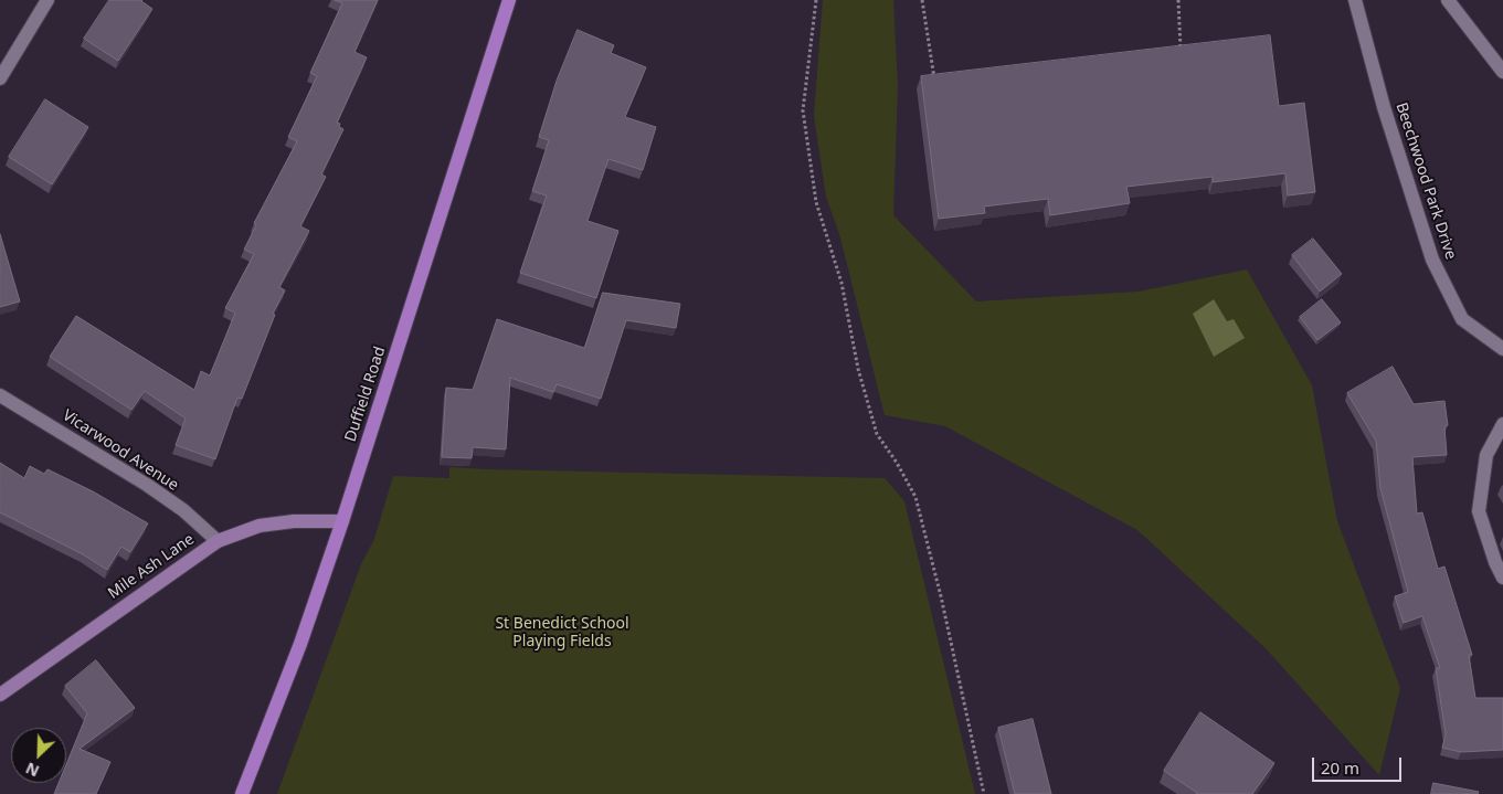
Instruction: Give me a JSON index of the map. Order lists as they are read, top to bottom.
{
  "streets": {
    "main road": ["Duffield Road"],
    "street": ["Beechwood Park Drive", "Vicarwood Avenue", "Mile Ash Lane"]
  },
  "crossings": [
    ["Duffield Road", "Mile Ash Lane"],
    ["Vicarwood Avenue", "Mile Ash Lane"]
  ],
  "parks": ["St Benedict School Playing Fields"],
  "scale_bar": "20 m",
  "north": "bottom left"
}
